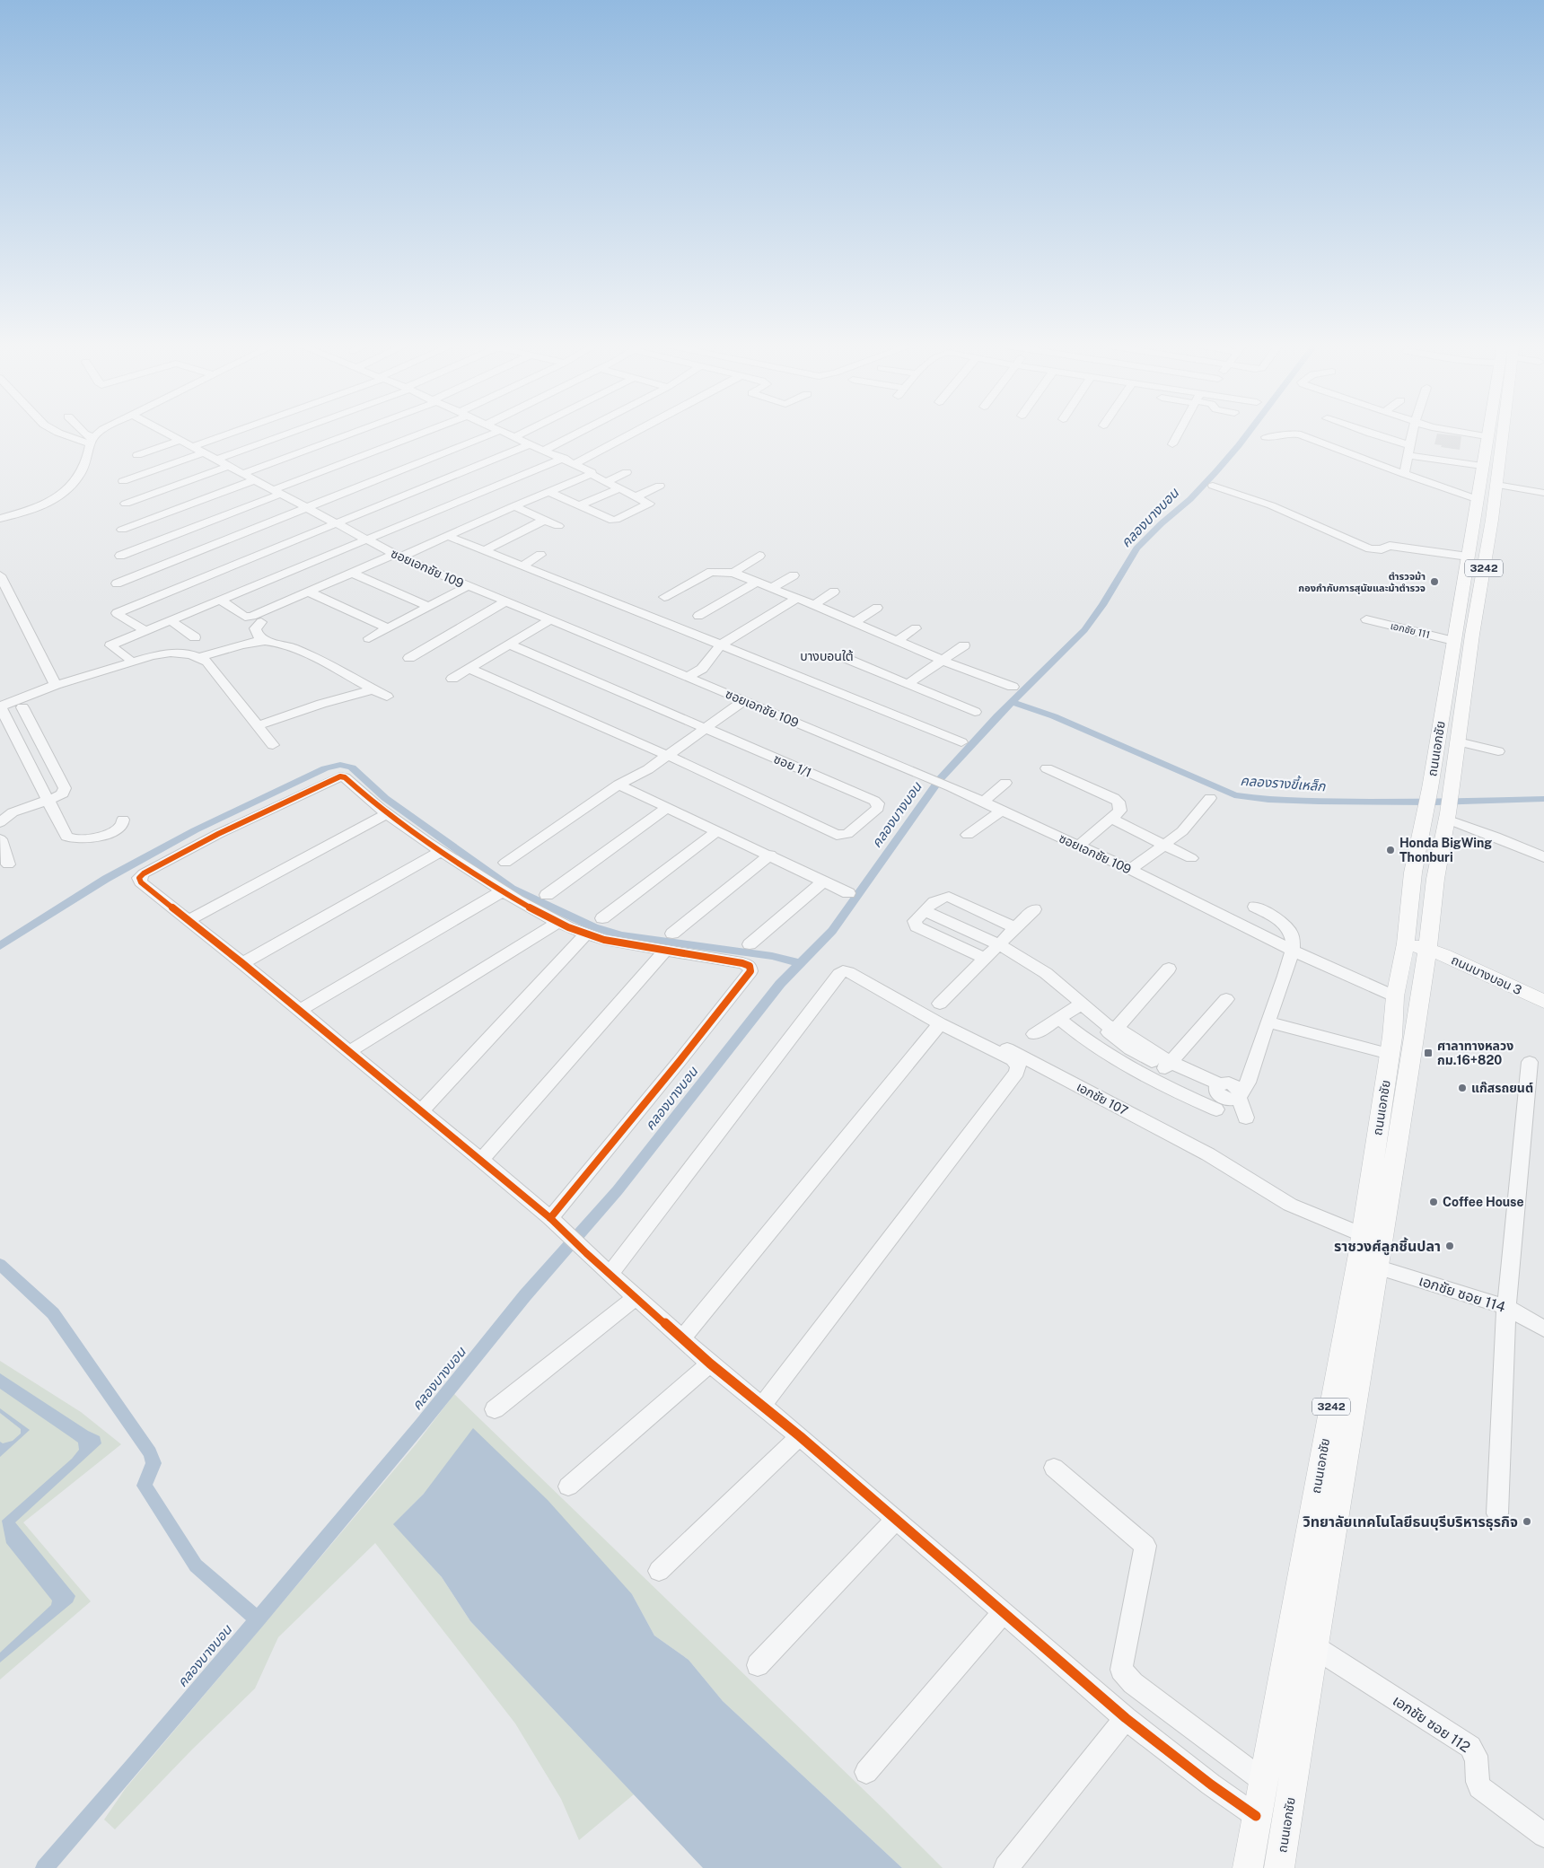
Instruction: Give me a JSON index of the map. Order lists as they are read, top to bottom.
{
  "streets": {
    "main road": ["3242", "ถนนเอกชัย", "ถนนบางบอน 3"],
    "street": [
      "ซอยเอกชัย 109",
      "เอกชัย 111",
      "ซอย 1/1",
      "เอกชัย 107",
      "เอกชัย ซอย 114",
      "เอกชัย ซอย 112"
    ]
  },
  "crossings": [
    ["ซอยเอกชัย 109", "ถนนเอกชัย"],
    ["เอกชัย 111", "ถนนเอกชัย"],
    ["ถนนเอกชัย", "ถนนบางบอน 3"],
    ["ถนนเอกชัย", "เอกชัย 107"],
    ["ถนนเอกชัย", "เอกชัย ซอย 114"],
    ["ถนนเอกชัย", "เอกชัย ซอย 112"]
  ],
  "districts": ["บางบอนใต้"],
  "water": ["คลองบางบอน", "คลองรางขี้เหล็ก"],
  "places": {
    "other": [
      "ตำรวจม้า กองกำกับการสุนัขและม้าตำรวจ",
      "Honda BigWing Thonburi",
      "แก๊สรถยนต์",
      "Coffee House",
      "ราชวงศ์ลูกชิ้นปลา",
      "วิทยาลัยเทคโนโลยีธนบุรีบริหารธุรกิจ"
    ],
    "transit": ["ศาลาทางหลวง กม.16+820"]
  }
}
